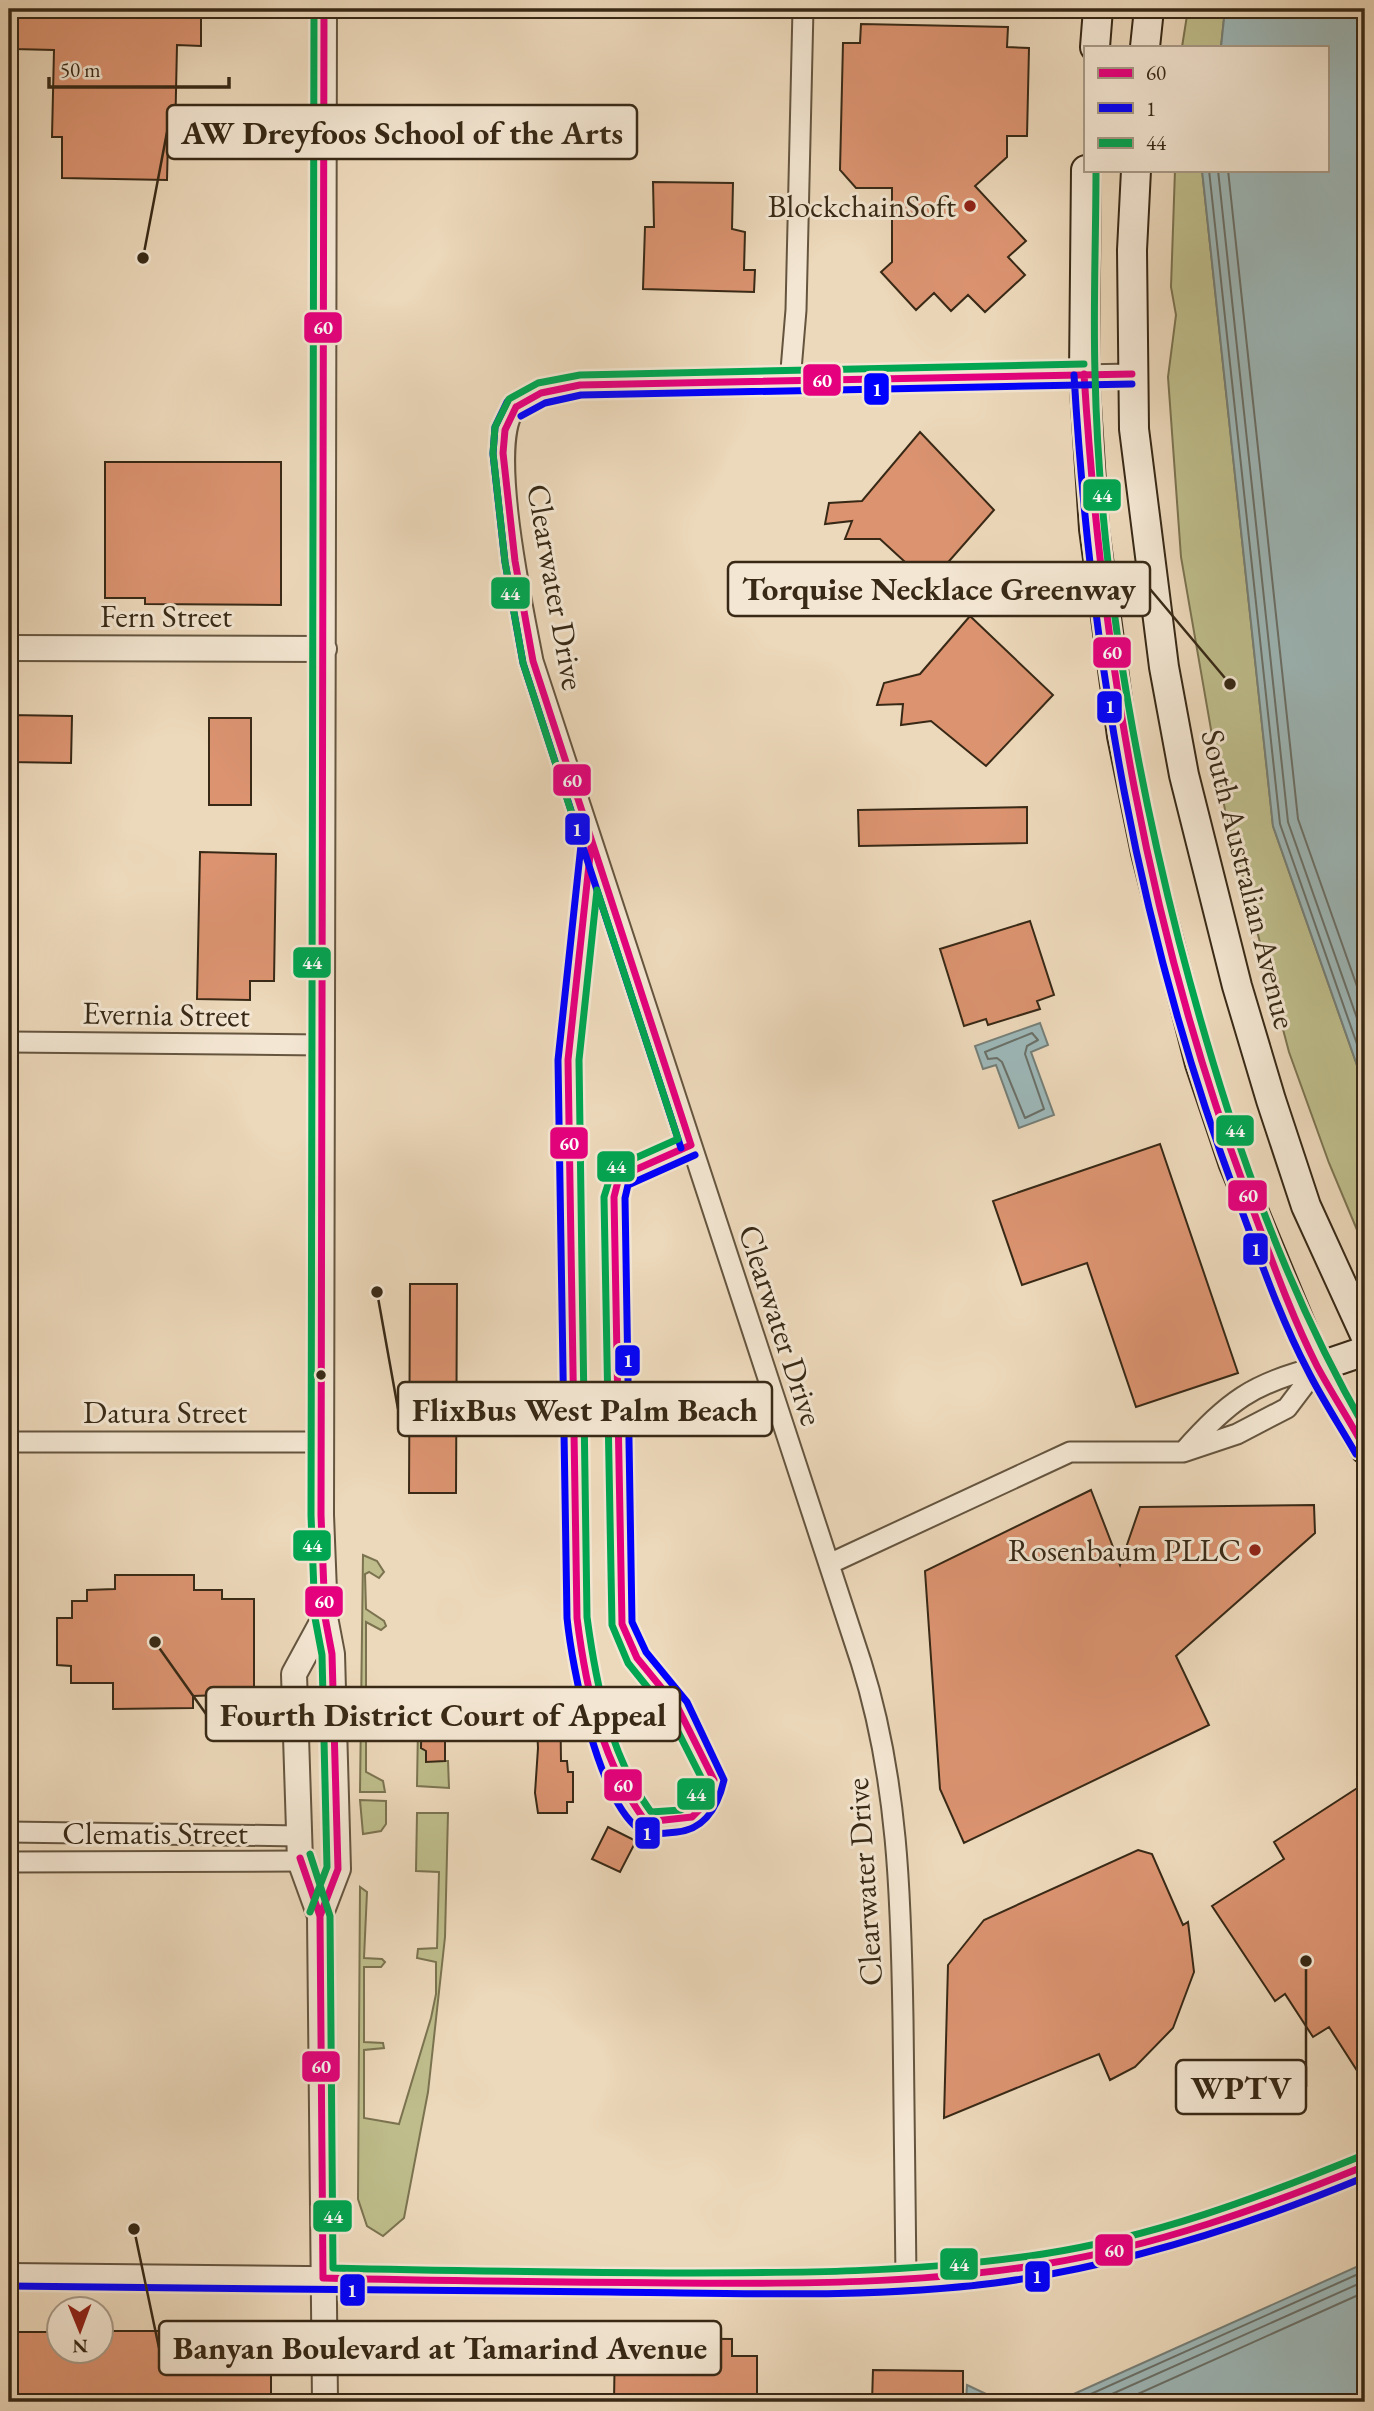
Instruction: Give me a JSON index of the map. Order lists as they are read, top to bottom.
{
  "streets": {
    "main road": ["South Australian Avenue"],
    "street": [
      "Clearwater Drive",
      "Fern Street",
      "Evernia Street",
      "Datura Street",
      "Clematis Street"
    ]
  },
  "places": [
    "BlockchainSoft",
    "AW Dreyfoos School of the Arts",
    "Torquise Necklace Greenway",
    "FlixBus West Palm Beach",
    "Rosenbaum PLLC",
    "Fourth District Court of Appeal",
    "WPTV",
    "Banyan Boulevard at Tamarind Avenue"
  ],
  "lines": ["transit line 60", "transit line 44", "transit line 1"],
  "legend": ["60", "1", "44"],
  "scale_bar": "50 m",
  "north": "bottom"
}
